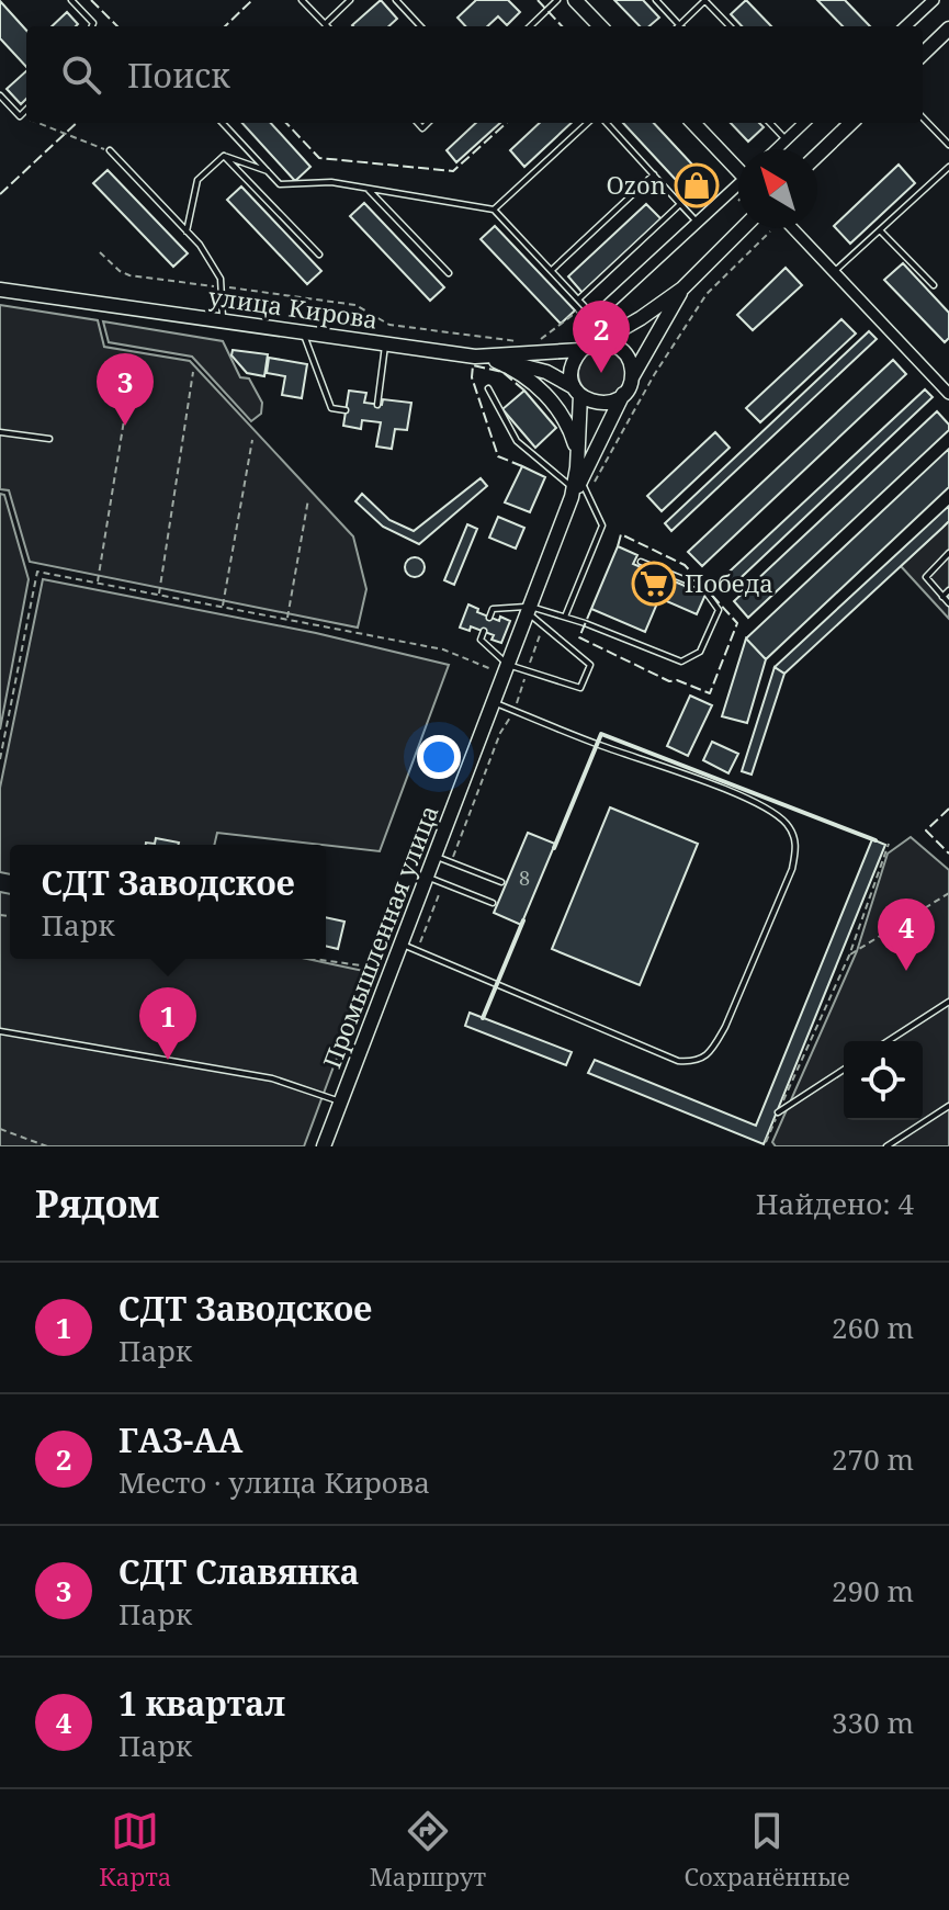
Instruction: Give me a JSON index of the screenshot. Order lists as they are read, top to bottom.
{
  "streets": {
    "main road": ["улица Кирова", "Промышленная улица"]
  },
  "places": {
    "shop": ["Ozon"],
    "supermarket": ["Победа"]
  },
  "house_numbers": ["8"],
  "north": "top left",
  "page": {
    "search": "Поиск",
    "pins": [
      "2",
      "3",
      "4",
      "1"
    ],
    "popup": ["СДТ Заводское", "Парк"],
    "heading": ["Рядом", "Найдено: 4"],
    "list": [
      {
        "mark": "1",
        "name": "СДТ Заводское",
        "note": "Парк",
        "value": "260 m"
      },
      {
        "mark": "2",
        "name": "ГАЗ-АА",
        "note": "Место · улица Кирова",
        "value": "270 m"
      },
      {
        "mark": "3",
        "name": "СДТ Славянка",
        "note": "Парк",
        "value": "290 m"
      },
      {
        "mark": "4",
        "name": "1 квартал",
        "note": "Парк",
        "value": "330 m"
      }
    ],
    "nav": ["Карта", "Маршрут", "Сохранённые"]
  }
}
